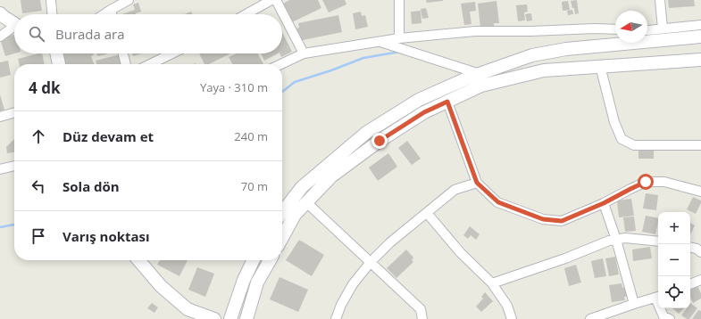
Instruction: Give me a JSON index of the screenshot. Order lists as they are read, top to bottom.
{
  "north": "left",
  "page": {
    "search": "Burada ara",
    "heading": ["4 dk", "Yaya · 310 m"],
    "list": [
      ["Düz devam et", "240 m"],
      ["Sola dön", "70 m"],
      "Varış noktası"
    ],
    "map_buttons": ["+", "−"]
  }
}
